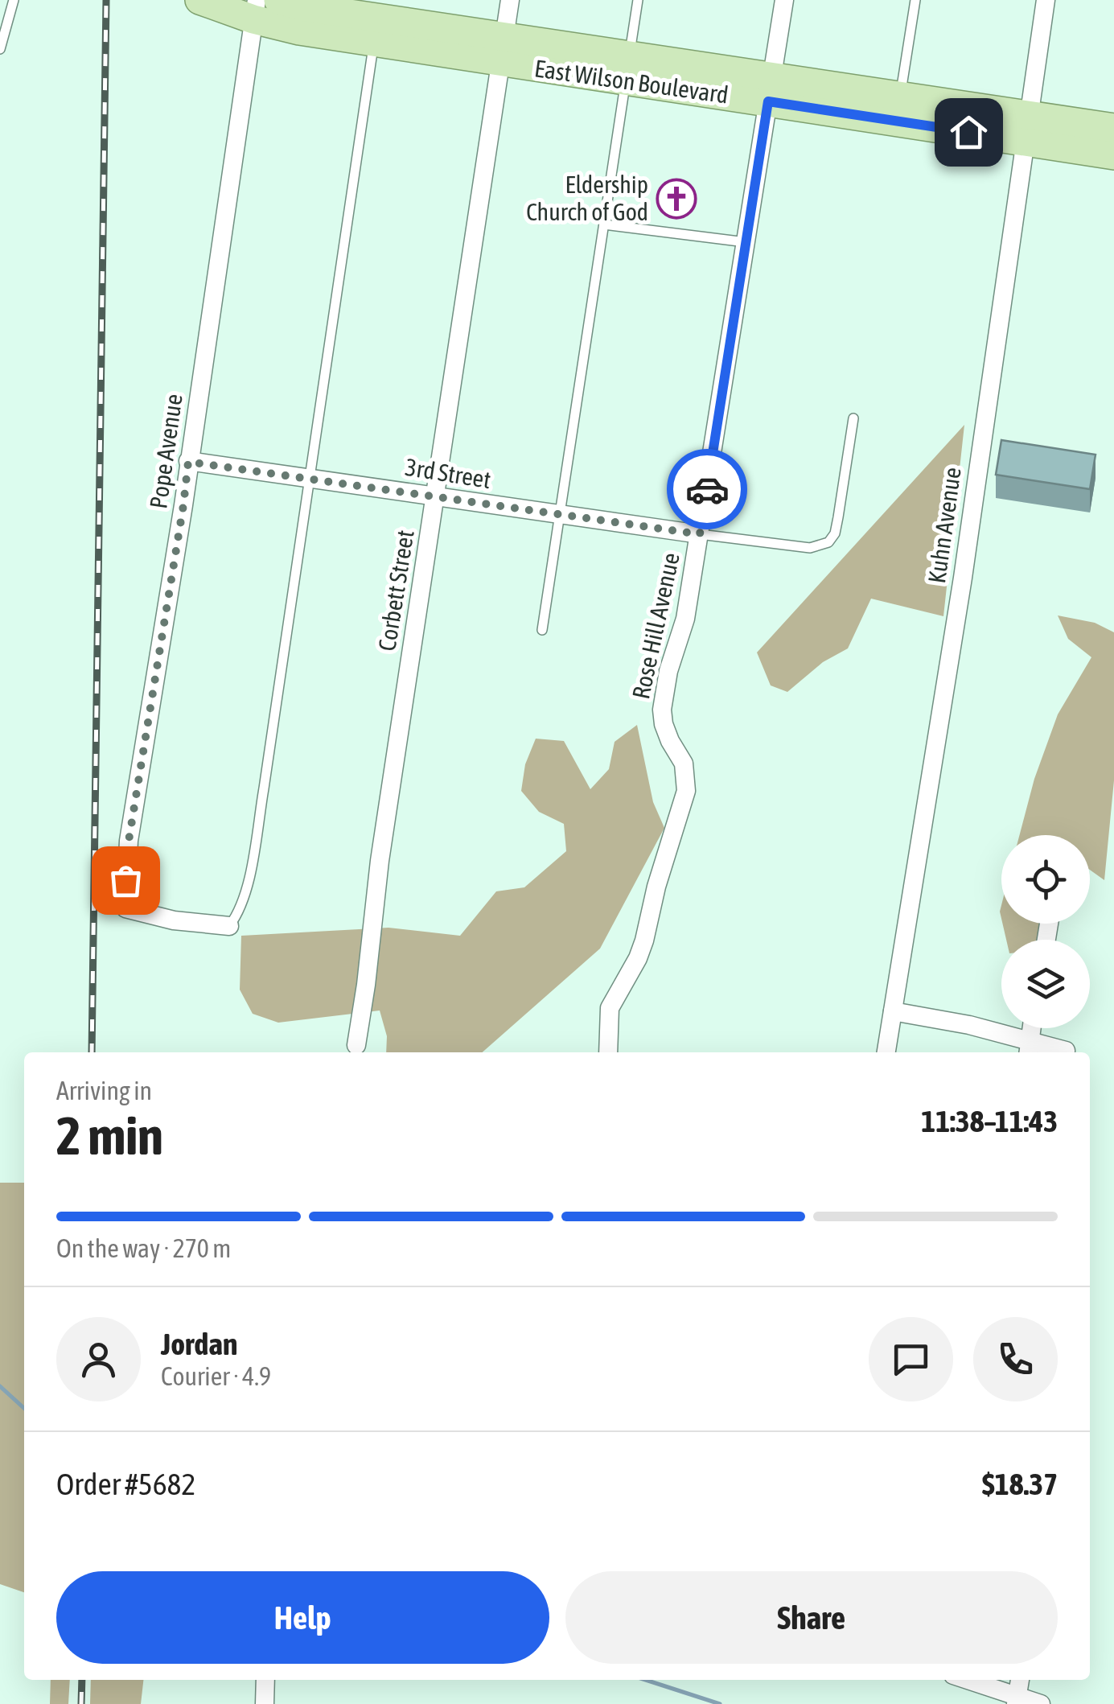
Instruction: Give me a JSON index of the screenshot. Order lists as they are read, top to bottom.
{
  "streets": {
    "main road": ["East Wilson Boulevard"],
    "street": [
      "Pope Avenue",
      "3rd Street",
      "Kuhn Avenue",
      "Corbett Street",
      "Rose Hill Avenue"
    ]
  },
  "crossings": [
    ["East Wilson Boulevard", "Pope Avenue"],
    ["East Wilson Boulevard", "Kuhn Avenue"],
    ["East Wilson Boulevard", "Corbett Street"],
    ["East Wilson Boulevard", "Rose Hill Avenue"],
    ["Pope Avenue", "3rd Street"],
    ["3rd Street", "Corbett Street"],
    ["3rd Street", "Rose Hill Avenue"]
  ],
  "places": {
    "church": ["Eldership Church of God"]
  },
  "page": {
    "heading": ["2 min", "Arriving in", "11:38–11:43"],
    "panel": [
      "Jordan",
      "Courier · 4.9",
      "Order #5682",
      "$18.37"
    ],
    "bar": "On the way · 270 m",
    "buttons": ["Help", "Share"]
  }
}
